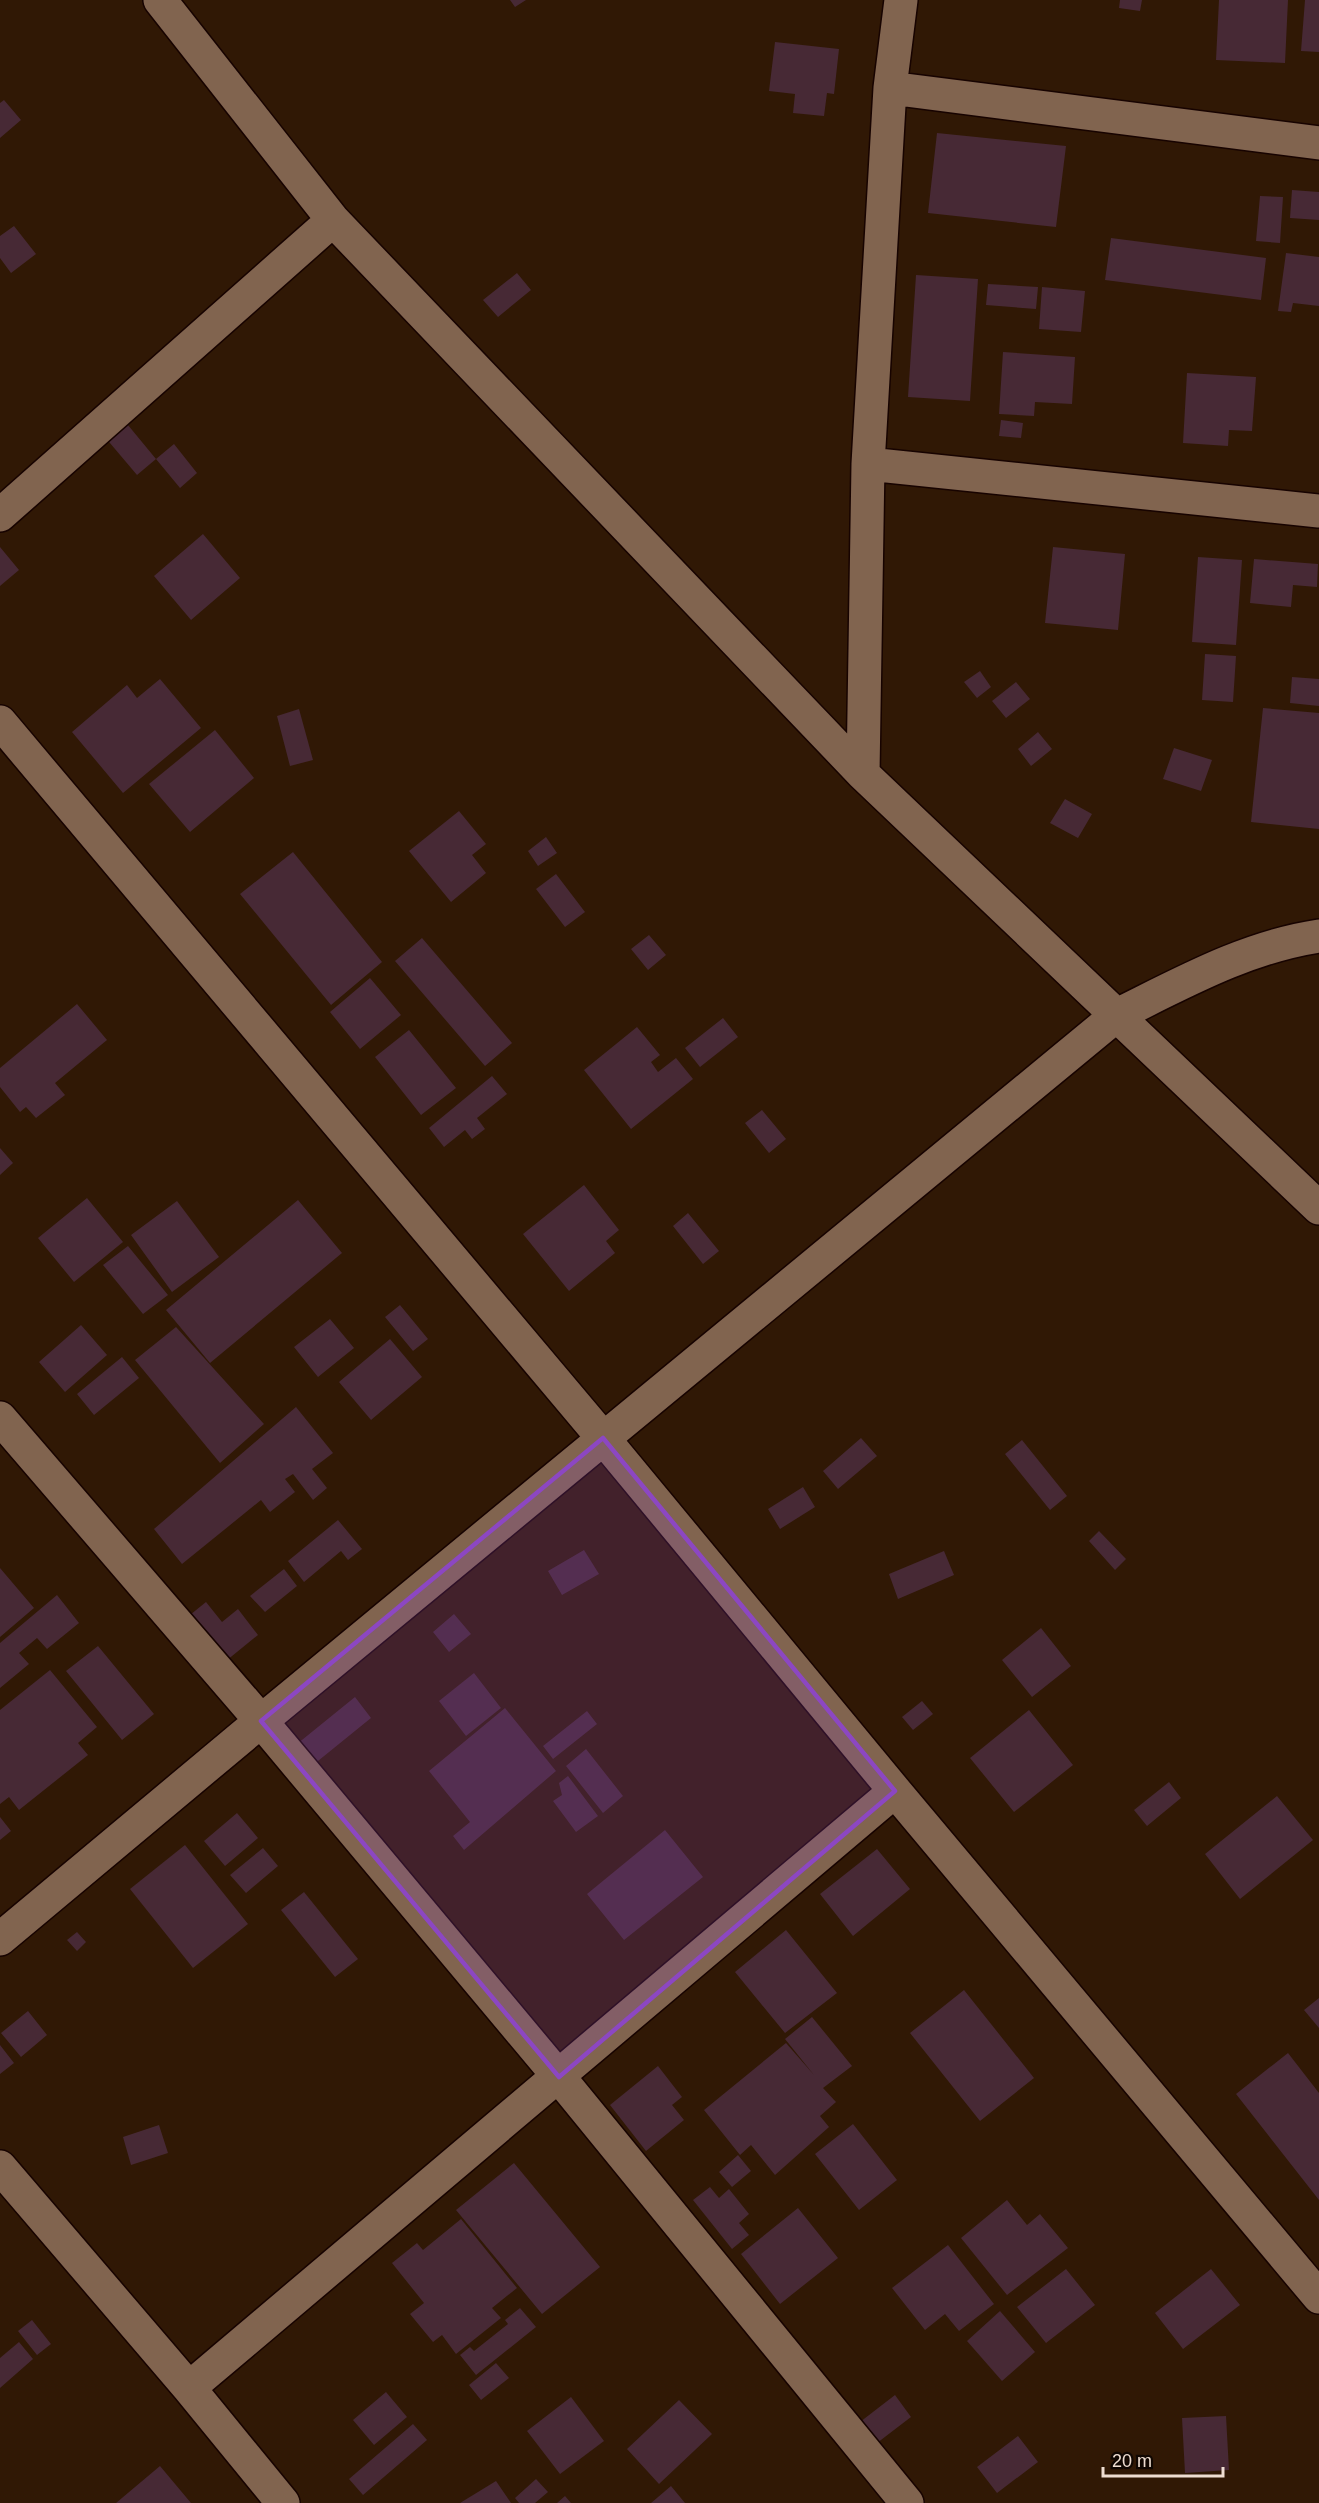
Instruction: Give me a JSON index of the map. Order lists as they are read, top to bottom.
{
  "scale_bar": "20 m"
}
